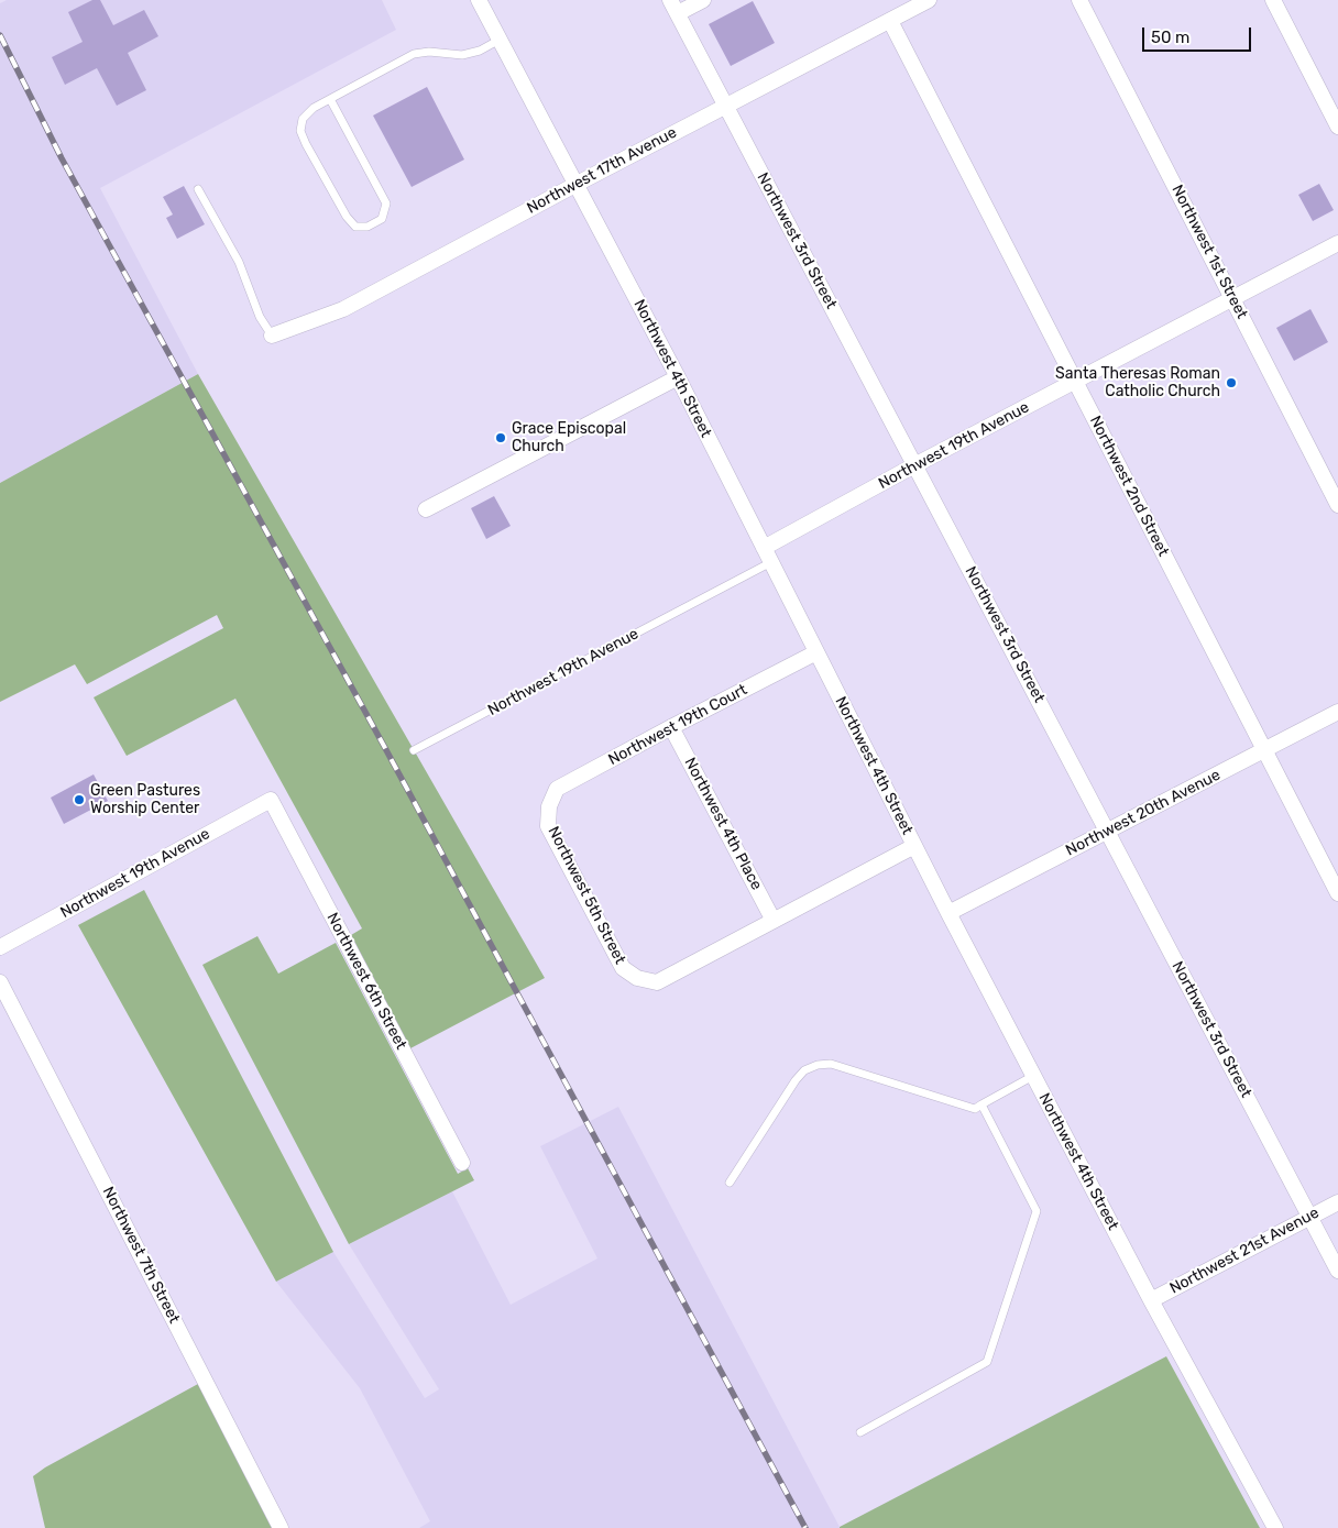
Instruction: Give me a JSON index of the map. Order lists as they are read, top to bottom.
{
  "streets": {
    "street": [
      "Northwest 17th Avenue",
      "Northwest 3rd Street",
      "Northwest 1st Street",
      "Northwest 4th Street",
      "Northwest 19th Avenue",
      "Northwest 2nd Street",
      "Northwest 19th Court",
      "Northwest 20th Avenue",
      "Northwest 4th Place",
      "Northwest 5th Street",
      "Northwest 6th Street",
      "Northwest 21st Avenue",
      "Northwest 7th Street"
    ]
  },
  "crossings": [
    ["Northwest 17th Avenue", "Northwest 3rd Street"],
    ["Northwest 17th Avenue", "Northwest 4th Street"],
    ["Northwest 17th Avenue", "Northwest 2nd Street"],
    ["Northwest 3rd Street", "Northwest 19th Avenue"],
    ["Northwest 3rd Street", "Northwest 20th Avenue"],
    ["Northwest 3rd Street", "Northwest 21st Avenue"],
    ["Northwest 1st Street", "Northwest 19th Avenue"],
    ["Northwest 4th Street", "Northwest 19th Avenue"],
    ["Northwest 4th Street", "Northwest 19th Court"],
    ["Northwest 4th Street", "Northwest 20th Avenue"],
    ["Northwest 4th Street", "Northwest 21st Avenue"],
    ["Northwest 19th Avenue", "Northwest 2nd Street"],
    ["Northwest 19th Avenue", "Northwest 6th Street"],
    ["Northwest 2nd Street", "Northwest 20th Avenue"],
    ["Northwest 19th Court", "Northwest 4th Place"],
    ["Northwest 19th Court", "Northwest 5th Street"],
    ["Northwest 4th Place", "Northwest 5th Street"]
  ],
  "places": ["Santa Theresas Roman Catholic Church", "Grace Episcopal Church", "Green Pastures Worship Center"],
  "scale_bar": "50 m"
}
